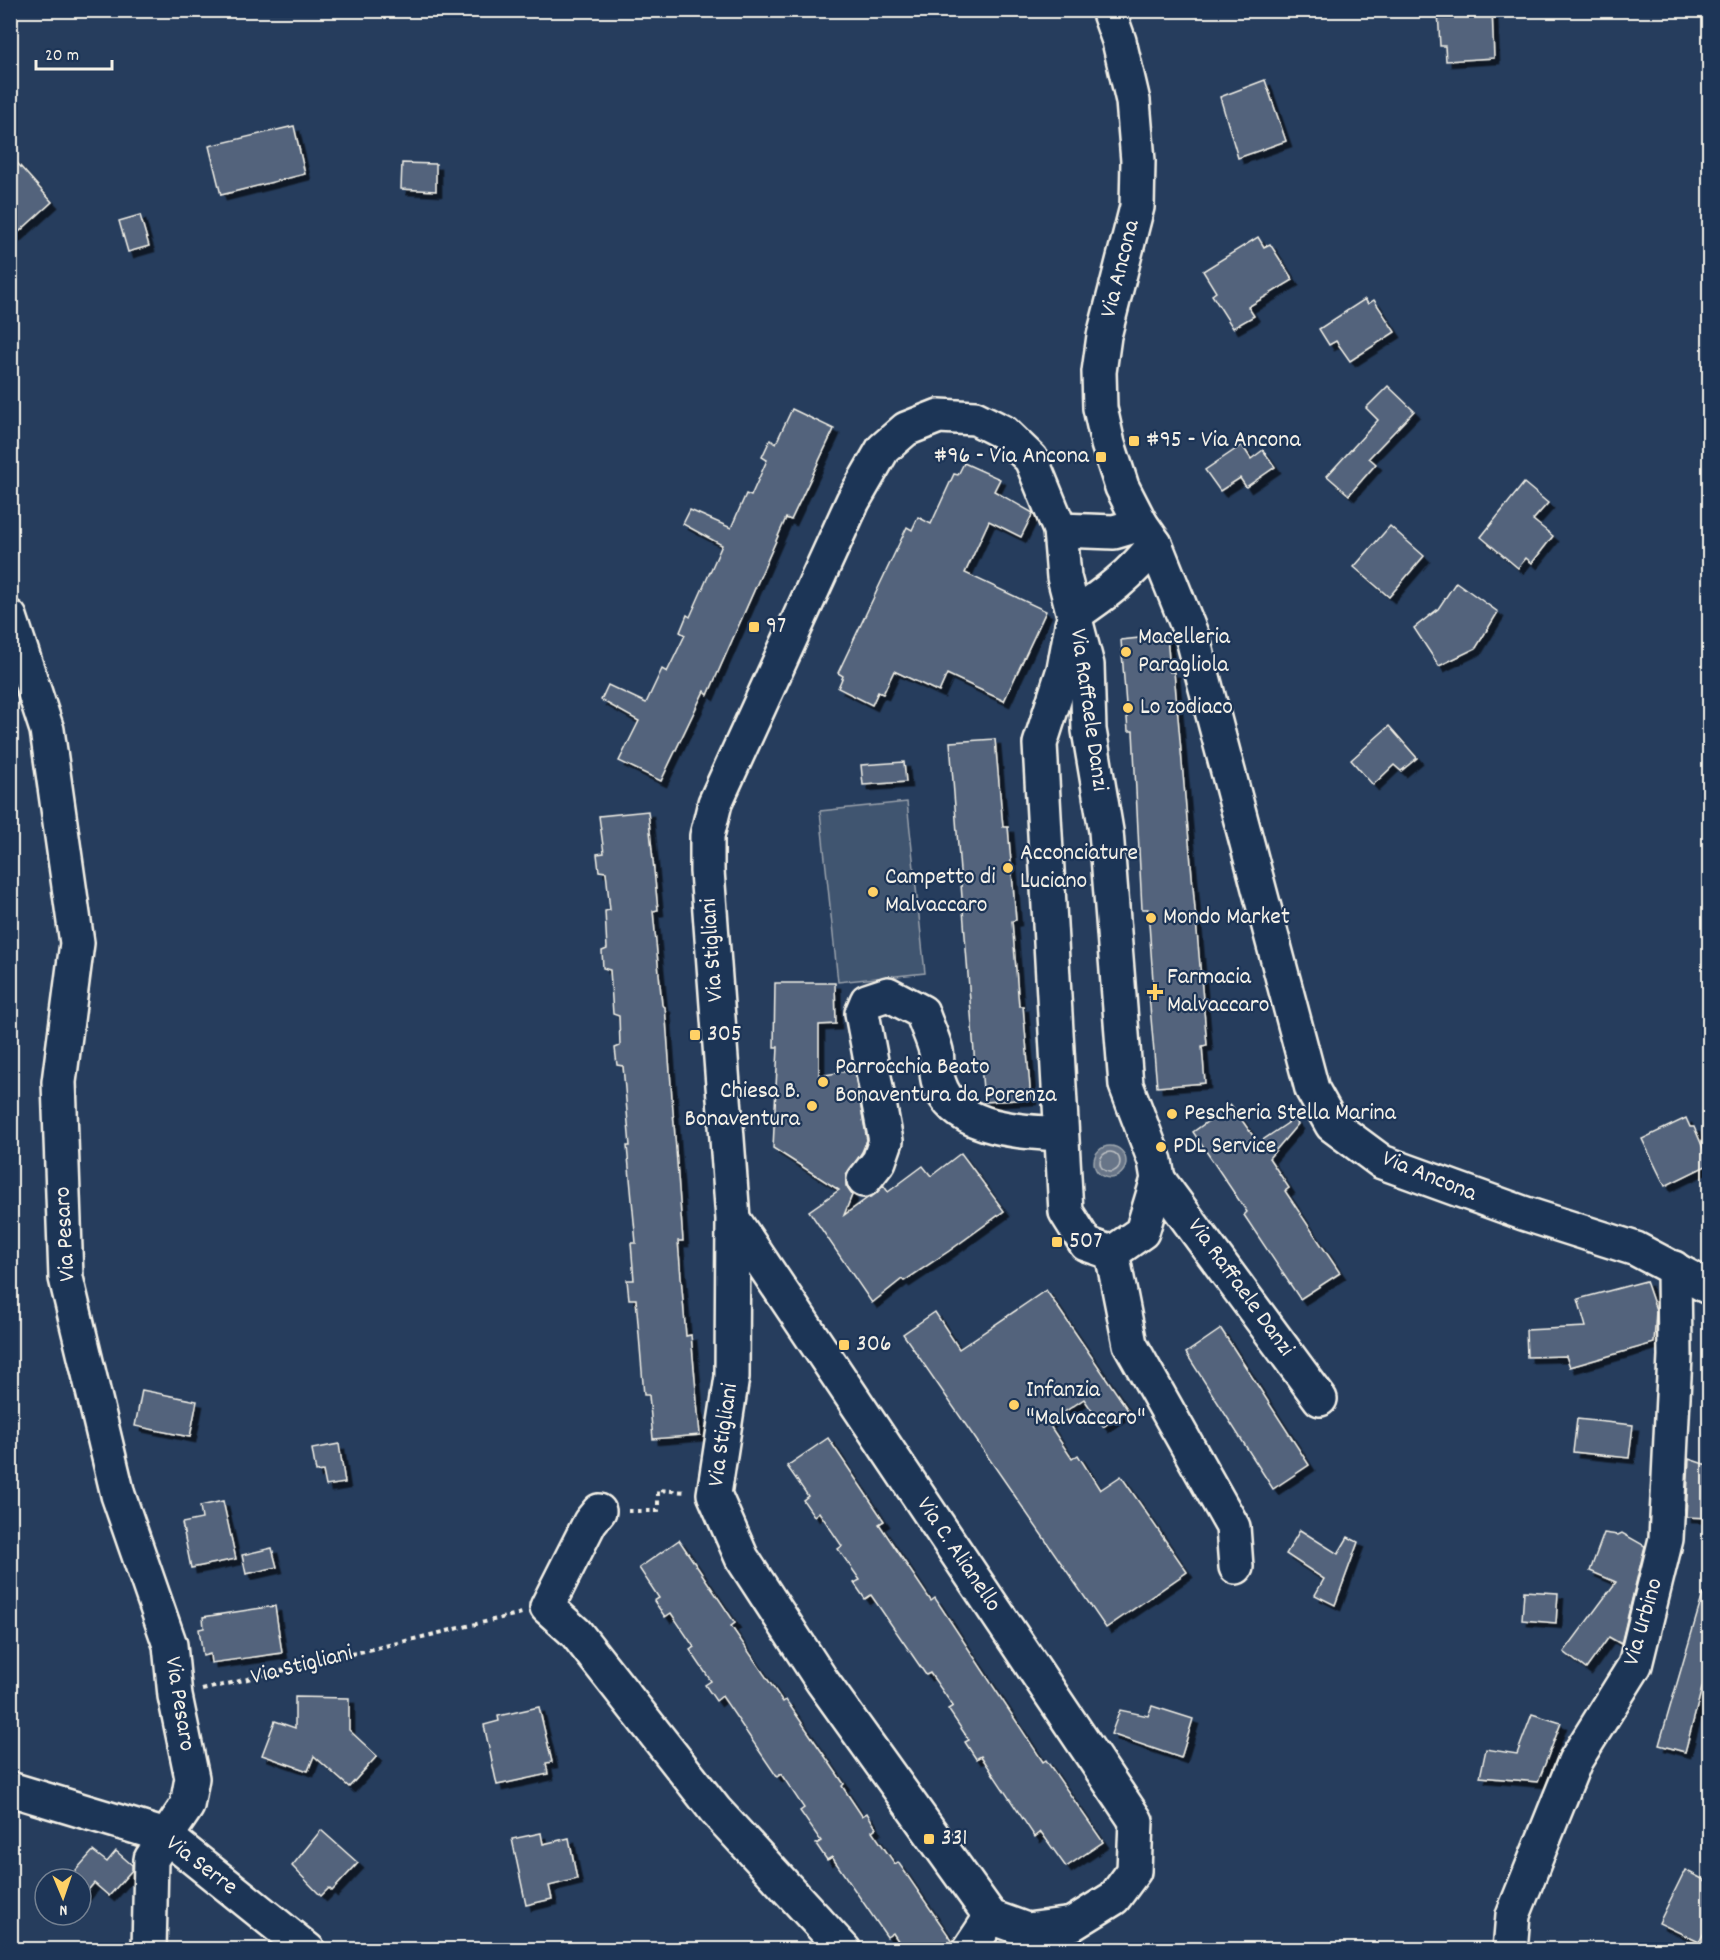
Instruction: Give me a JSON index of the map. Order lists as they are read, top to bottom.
{
  "streets": {
    "street": [
      "Via Ancona",
      "Via Raffaele Danzi",
      "Via Stigliani",
      "Via Pesaro",
      "Via C. Alianello",
      "Via Urbino",
      "Via Serre"
    ]
  },
  "crossings": [
    ["Via Ancona", "Via Urbino"],
    ["Via Raffaele Danzi", "Via Stigliani"],
    ["Via Stigliani", "Via Pesaro"],
    ["Via Stigliani", "Via C. Alianello"],
    ["Via Pesaro", "Via Serre"]
  ],
  "places": {
    "transit": [
      "#95 - Via Ancona",
      "#96 - Via Ancona",
      "97",
      "305",
      "507",
      "306",
      "331"
    ],
    "other": [
      "Macelleria Paragliola",
      "Lo zodiaco",
      "Acconciature Luciano",
      "Campetto di Malvaccaro",
      "Mondo Market",
      "Parrocchia Beato Bonaventura da Porenza",
      "Chiesa B. Bonaventura",
      "Pescheria Stella Marina",
      "PDL Service",
      "Infanzia \"Malvaccaro\""
    ],
    "health": ["Farmacia Malvaccaro"]
  },
  "scale_bar": "20 m",
  "north": "bottom"
}
